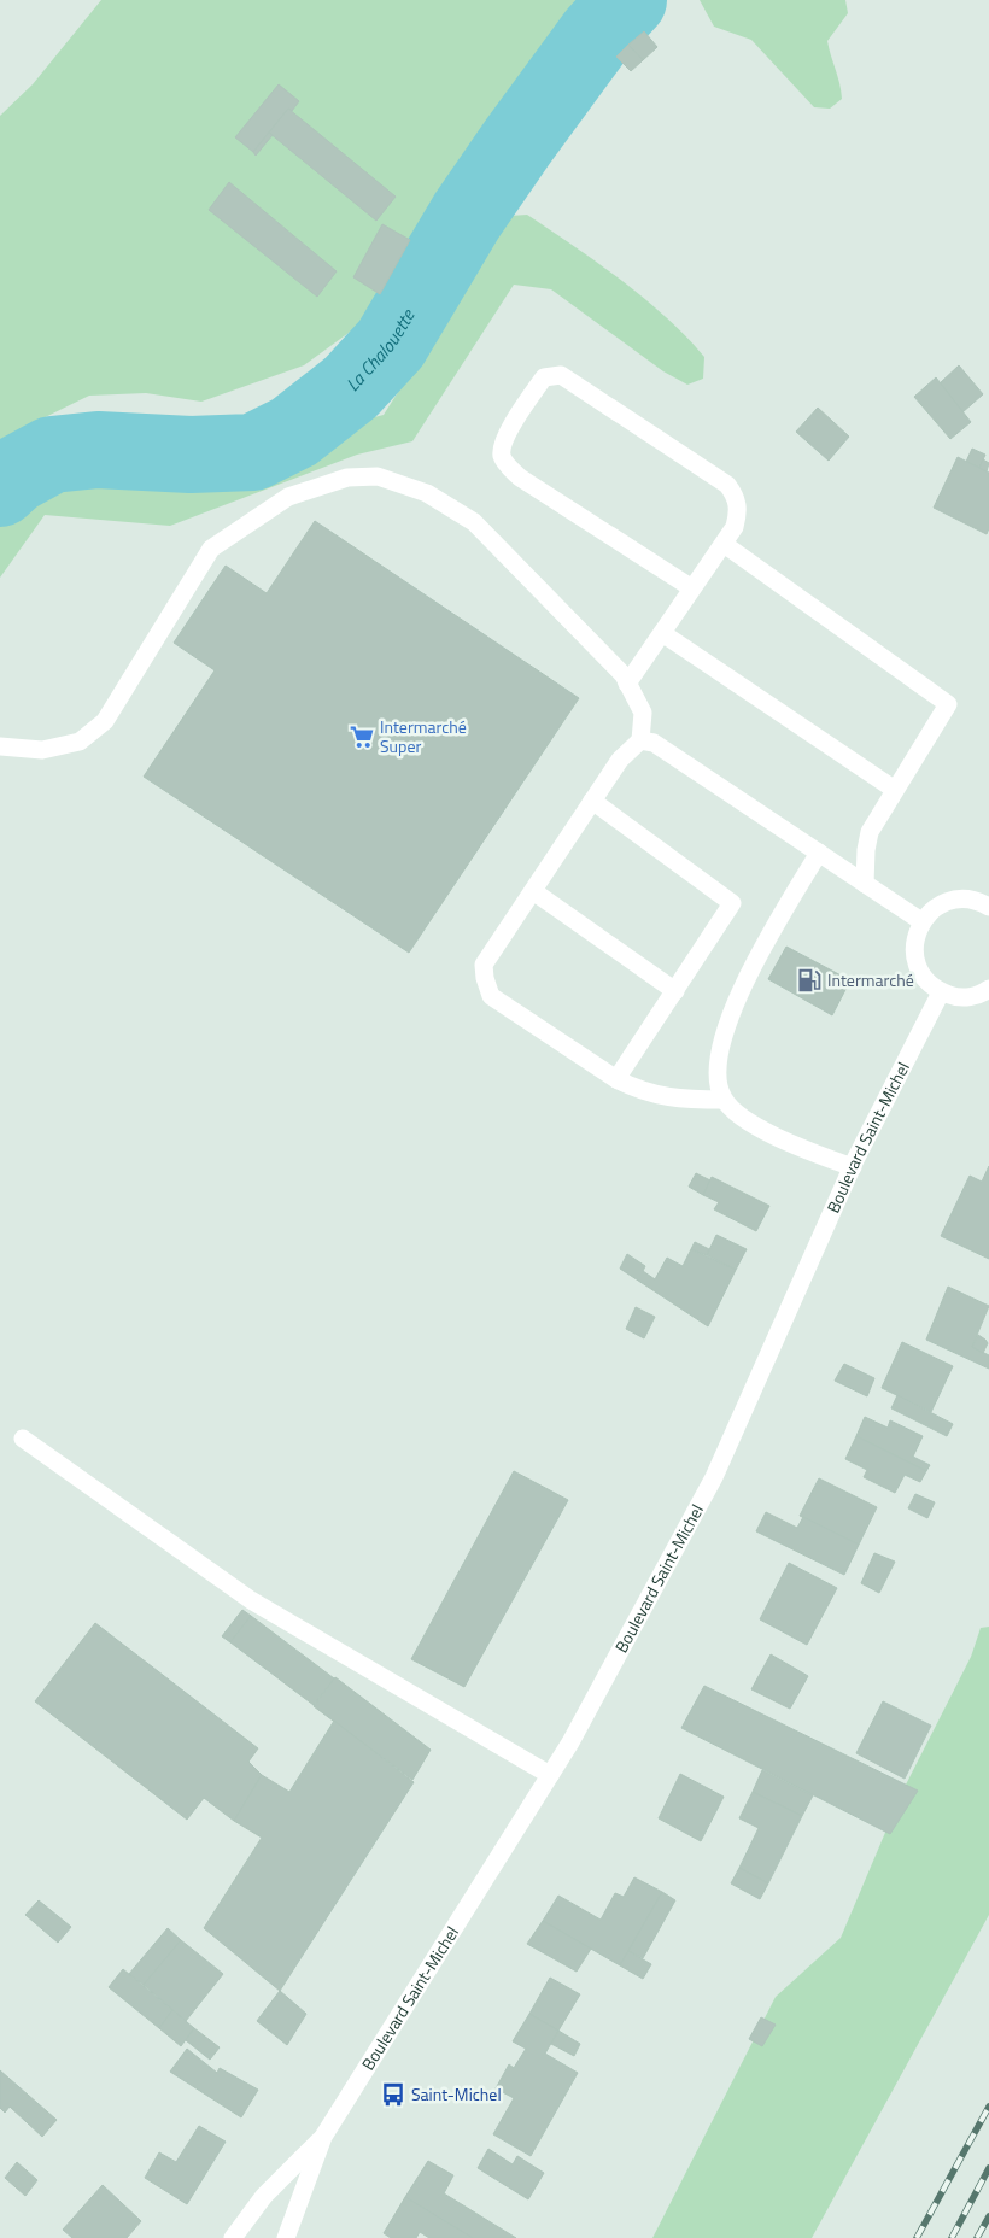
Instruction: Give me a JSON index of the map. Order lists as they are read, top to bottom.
{
  "streets": {
    "main road": ["Boulevard Saint-Michel"]
  },
  "water": ["La Chalouette"],
  "places": {
    "supermarket": ["Intermarché Super"],
    "fuel station": ["Intermarché"],
    "bus stop": ["Saint-Michel"]
  }
}
